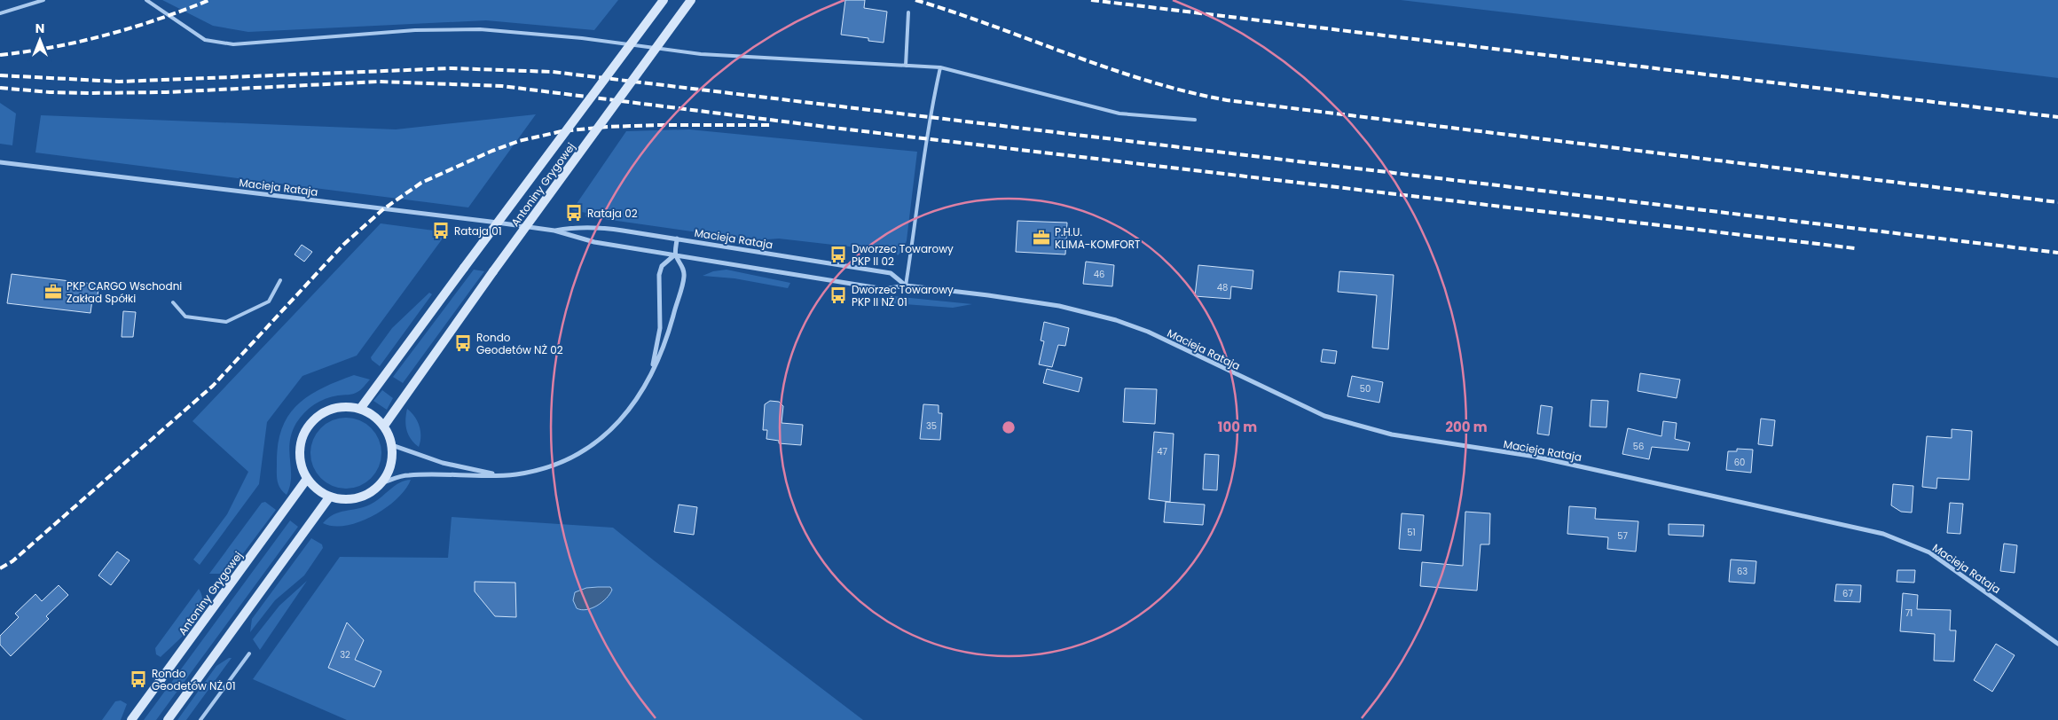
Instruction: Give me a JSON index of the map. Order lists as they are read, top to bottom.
{
  "streets": {
    "street": ["Antoniny Grygowej", "Macieja Rataja"]
  },
  "places": {
    "bus stop": [
      "Rataja 02",
      "Rataja 01",
      "Dworzec Towarowy PKP II 02",
      "Dworzec Towarowy PKP II NŻ 01",
      "Rondo Geodetów NŻ 02",
      "Rondo Geodetów NŻ 01"
    ],
    "office": ["P.H.U. KLIMA-KOMFORT", "PKP CARGO Wschodni Zakład Spółki"]
  },
  "house_numbers": [
    "46",
    "48",
    "50",
    "35",
    "56",
    "47",
    "60",
    "51",
    "57",
    "63",
    "67",
    "71",
    "32"
  ],
  "north": "top",
  "rings": ["100 m", "200 m"]
}
